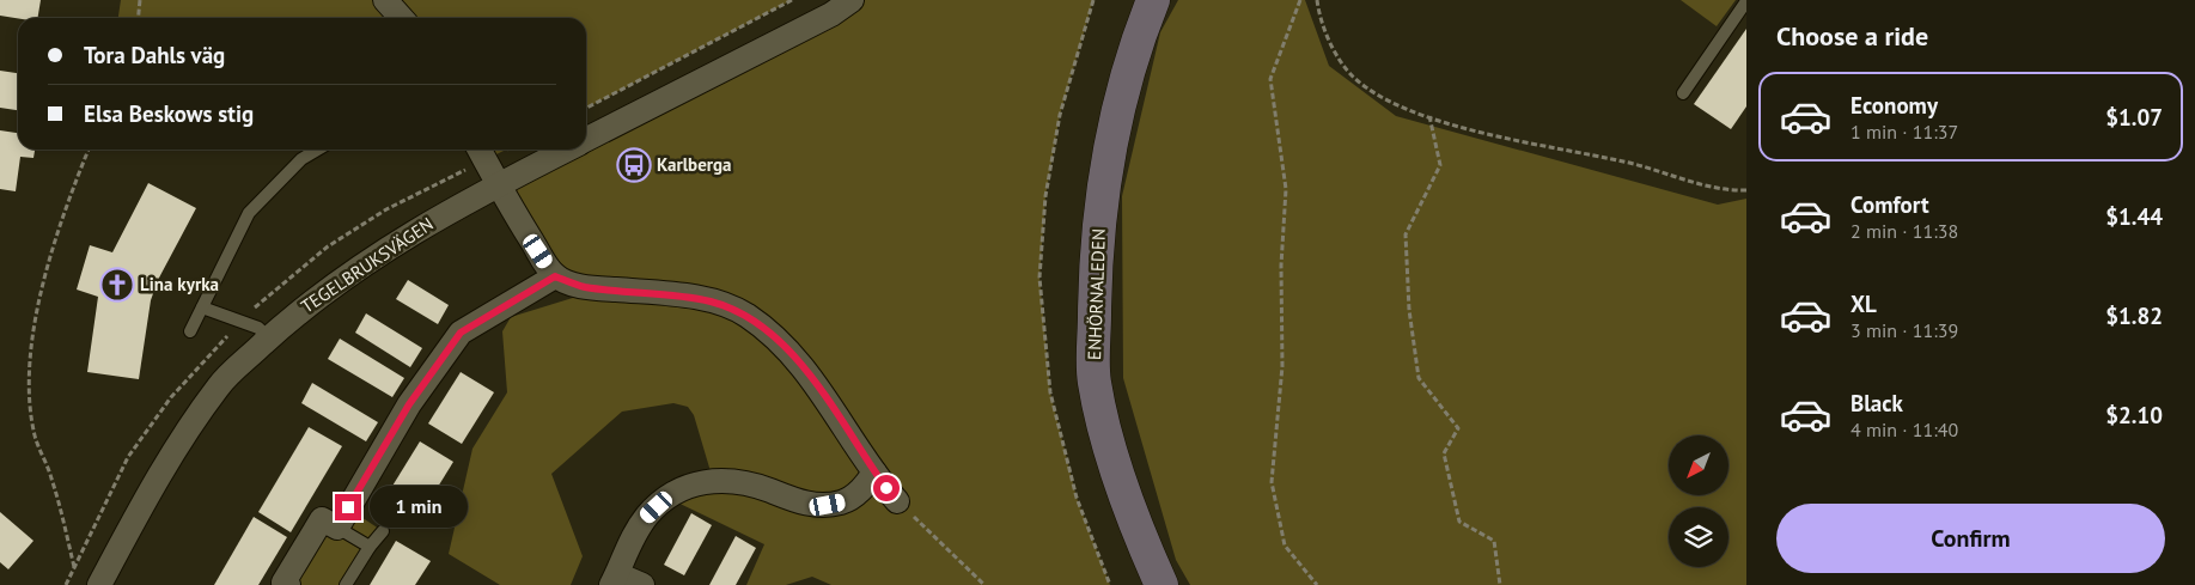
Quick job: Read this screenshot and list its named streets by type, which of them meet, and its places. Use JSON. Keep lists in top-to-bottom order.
{
  "streets": {
    "street": ["TEGELBRUKSVÄGEN", "ENHÖRNALEDEN"]
  },
  "places": {
    "bus stop": ["Karlberga"],
    "church": ["Lina kyrka"]
  },
  "north": "bottom left",
  "page": {
    "heading": "Choose a ride",
    "banner": ["Tora Dahls väg", "Elsa Beskows stig"],
    "list": [
      {
        "name": "Economy",
        "note": "1 min · 11:37",
        "value": "$1.07"
      },
      {
        "name": "Comfort",
        "note": "2 min · 11:38",
        "value": "$1.44"
      },
      {
        "name": "XL",
        "note": "3 min · 11:39",
        "value": "$1.82"
      },
      {
        "name": "Black",
        "note": "4 min · 11:40",
        "value": "$2.10"
      }
    ],
    "bubble": "1 min",
    "buttons": "Confirm"
  }
}
